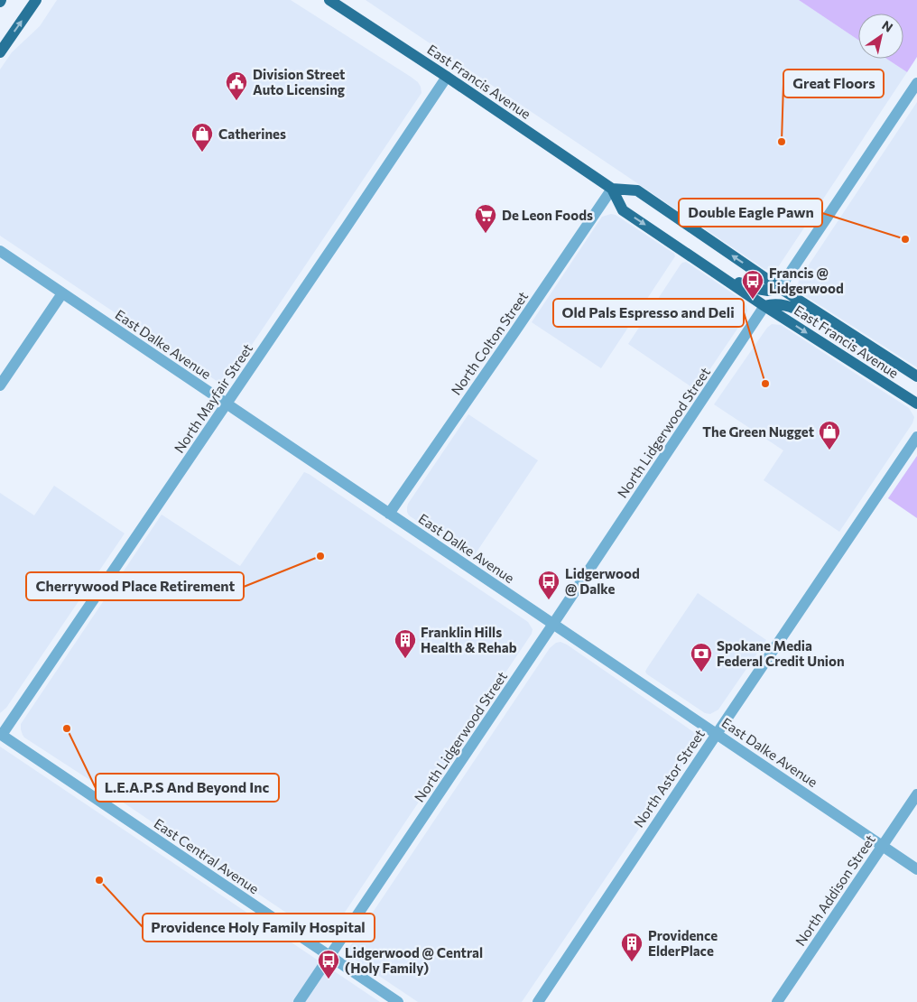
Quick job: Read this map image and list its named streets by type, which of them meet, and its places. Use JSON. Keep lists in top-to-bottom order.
{
  "streets": {
    "main road": ["East Francis Avenue"],
    "street": [
      "North Colton Street",
      "East Dalke Avenue",
      "North Mayfair Street",
      "North Lidgerwood Street",
      "North Astor Street",
      "East Central Avenue",
      "North Addison Street"
    ]
  },
  "crossings": [
    ["East Francis Avenue", "North Colton Street"],
    ["East Francis Avenue", "North Mayfair Street"],
    ["East Francis Avenue", "North Lidgerwood Street"],
    ["North Colton Street", "East Dalke Avenue"],
    ["East Dalke Avenue", "North Mayfair Street"],
    ["East Dalke Avenue", "North Lidgerwood Street"],
    ["East Dalke Avenue", "North Astor Street"],
    ["East Dalke Avenue", "North Addison Street"],
    ["North Mayfair Street", "East Central Avenue"],
    ["North Lidgerwood Street", "East Central Avenue"]
  ],
  "places": {
    "public building": ["Division Street Auto Licensing"],
    "other": [
      "Great Floors",
      "Double Eagle Pawn",
      "Old Pals Espresso and Deli",
      "Cherrywood Place Retirement",
      "L.E.A.P.S And Beyond Inc",
      "Providence Holy Family Hospital"
    ],
    "shop": ["Catherines", "The Green Nugget"],
    "supermarket": ["De Leon Foods"],
    "bus stop": ["Francis @ Lidgerwood", "Lidgerwood @ Dalke", "Lidgerwood @ Central (Holy Family)"],
    "building": ["Franklin Hills Health & Rehab", "Providence ElderPlace"],
    "bank": ["Spokane Media Federal Credit Union"]
  },
  "north": "top right"
}
